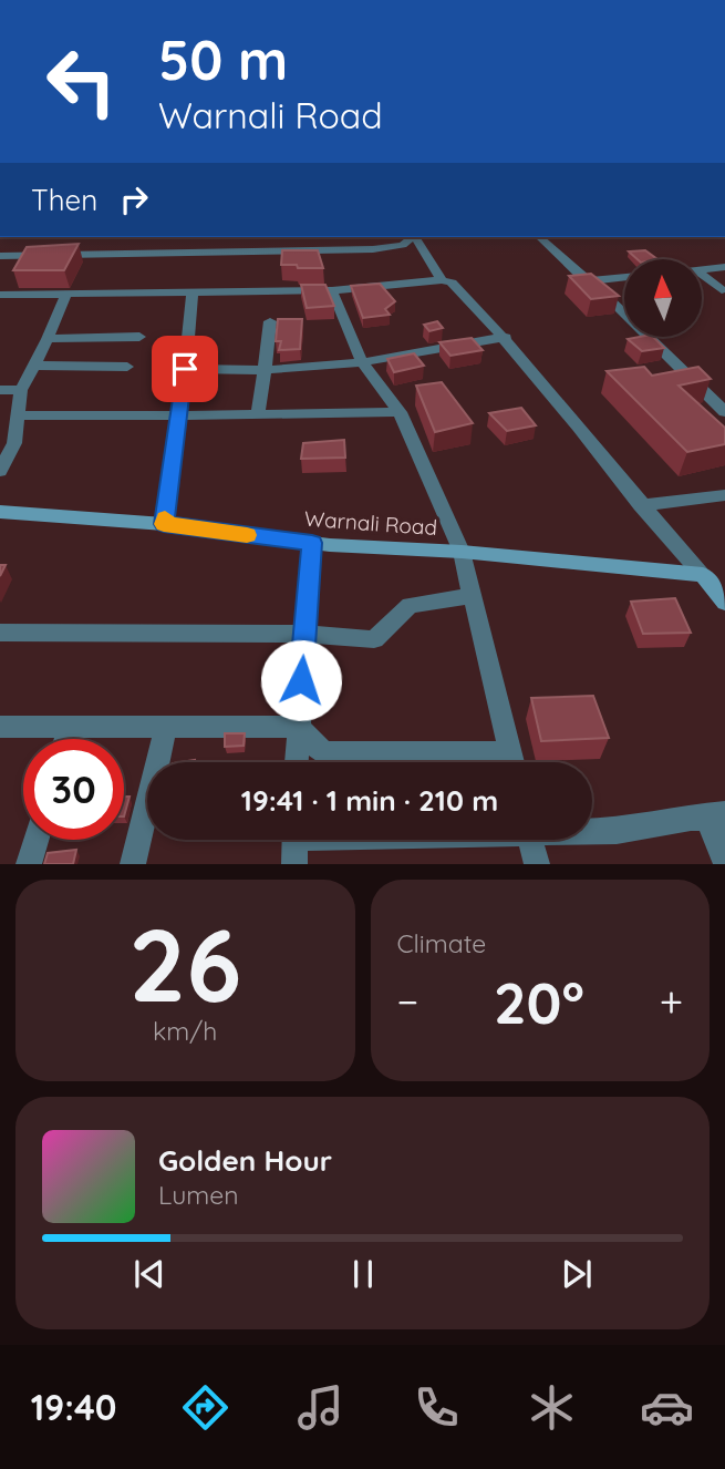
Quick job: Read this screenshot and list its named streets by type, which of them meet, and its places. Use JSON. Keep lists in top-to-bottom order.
{
  "streets": {
    "main road": ["Warnali Road"]
  },
  "north": "top",
  "page": {
    "turn": ["50 m", "Warnali Road"],
    "then": "Then",
    "limit": "30",
    "trip": "19:41 · 1 min · 210 m",
    "tile": [
      ["26", "km/h"],
      "Climate"
    ],
    "heat": ["−", "20°", "+"],
    "song": ["Golden Hour", "Lumen"],
    "tabs": "19:40"
  }
}
